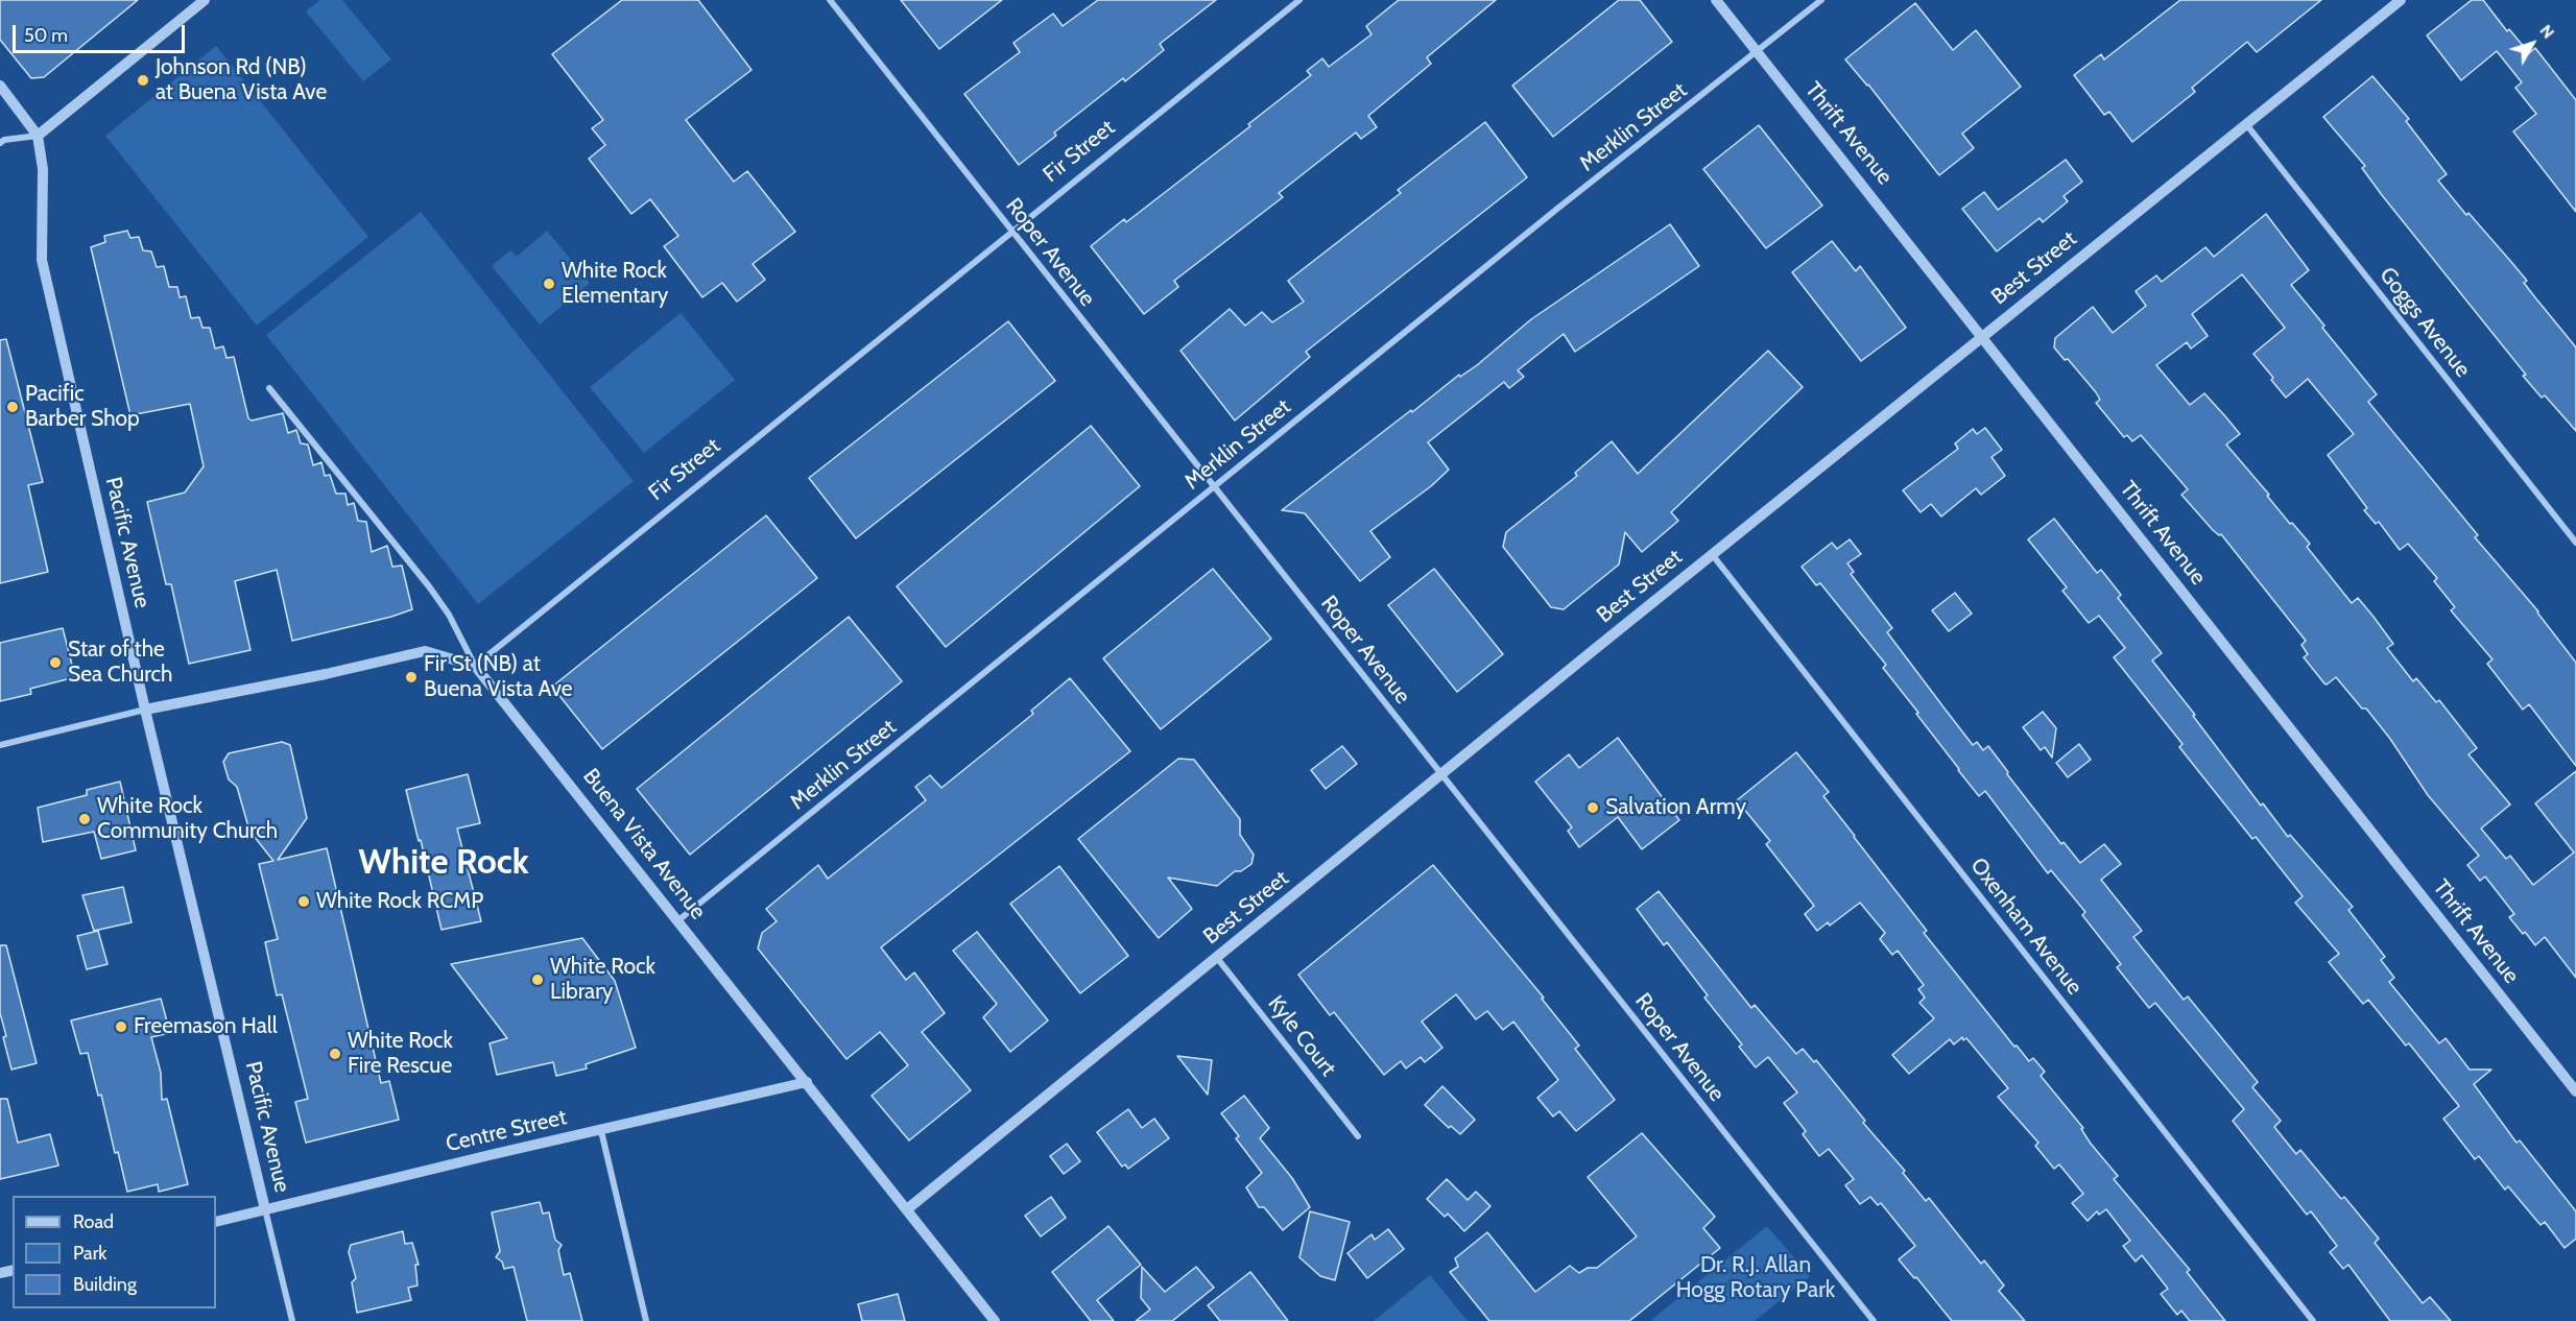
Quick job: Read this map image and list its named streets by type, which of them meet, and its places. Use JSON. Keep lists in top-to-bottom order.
{
  "streets": {
    "street": [
      "Merklin Street",
      "Thrift Avenue",
      "Fir Street",
      "Roper Avenue",
      "Best Street",
      "Goggs Avenue",
      "Pacific Avenue",
      "Buena Vista Avenue",
      "Oxenham Avenue",
      "Kyle Court",
      "Centre Street"
    ]
  },
  "crossings": [
    ["Merklin Street", "Thrift Avenue"],
    ["Merklin Street", "Roper Avenue"],
    ["Merklin Street", "Buena Vista Avenue"],
    ["Thrift Avenue", "Best Street"],
    ["Fir Street", "Roper Avenue"],
    ["Fir Street", "Buena Vista Avenue"],
    ["Roper Avenue", "Best Street"],
    ["Best Street", "Goggs Avenue"],
    ["Best Street", "Buena Vista Avenue"],
    ["Best Street", "Oxenham Avenue"],
    ["Best Street", "Kyle Court"],
    ["Pacific Avenue", "Centre Street"],
    ["Buena Vista Avenue", "Centre Street"]
  ],
  "districts": ["White Rock"],
  "parks": ["Dr. R.J. Allan Hogg Rotary Park"],
  "places": [
    "Johnson Rd (NB) at Buena Vista Ave",
    "White Rock Elementary",
    "Pacific Barber Shop",
    "Star of the Sea Church",
    "Fir St (NB) at Buena Vista Ave",
    "Salvation Army",
    "White Rock Community Church",
    "White Rock RCMP",
    "White Rock Library",
    "Freemason Hall",
    "White Rock Fire Rescue"
  ],
  "legend": ["Road", "Park", "Building"],
  "scale_bar": "50 m",
  "north": "top right"
}
